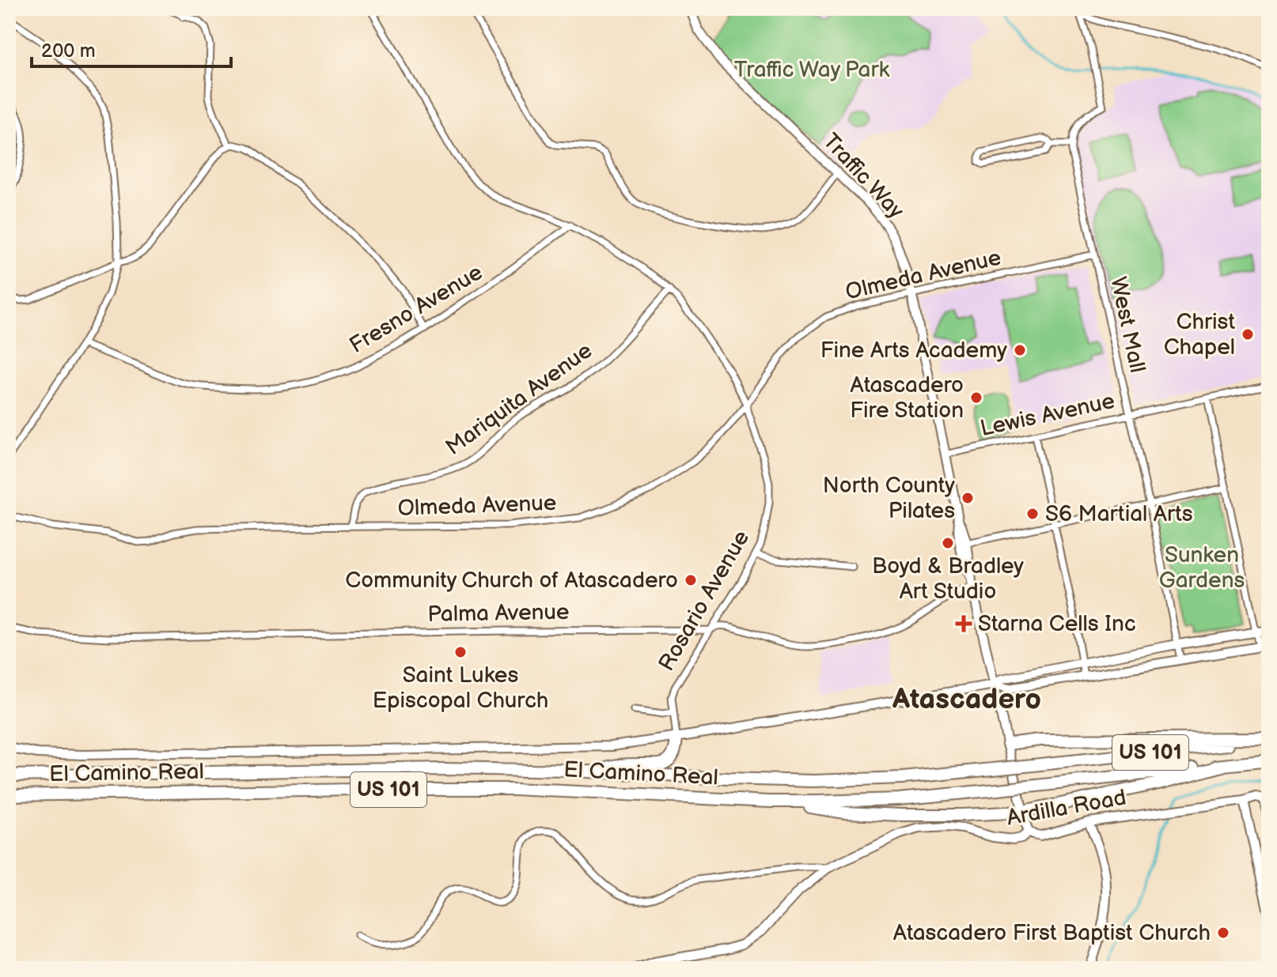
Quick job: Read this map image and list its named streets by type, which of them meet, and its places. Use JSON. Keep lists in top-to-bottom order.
{
  "streets": {
    "highway": ["US 101", "El Camino Real"],
    "street": [
      "Traffic Way",
      "Olmeda Avenue",
      "Fresno Avenue",
      "West Mall",
      "Mariquita Avenue",
      "Lewis Avenue",
      "Rosario Avenue",
      "Palma Avenue",
      "Ardilla Road"
    ]
  },
  "crossings": [
    ["Traffic Way", "Olmeda Avenue"],
    ["Traffic Way", "Lewis Avenue"],
    ["Traffic Way", "Palma Avenue"],
    ["Traffic Way", "El Camino Real"],
    ["Traffic Way", "Ardilla Road"],
    ["Olmeda Avenue", "West Mall"],
    ["Olmeda Avenue", "Mariquita Avenue"],
    ["Olmeda Avenue", "Rosario Avenue"],
    ["Fresno Avenue", "Rosario Avenue"],
    ["West Mall", "Lewis Avenue"],
    ["West Mall", "El Camino Real"],
    ["Mariquita Avenue", "Rosario Avenue"],
    ["Rosario Avenue", "Palma Avenue"],
    ["Rosario Avenue", "El Camino Real"]
  ],
  "districts": ["Atascadero"],
  "parks": ["Traffic Way Park", "Sunken Gardens"],
  "places": {
    "other": [
      "Christ Chapel",
      "Fine Arts Academy",
      "Atascadero Fire Station",
      "North County Pilates",
      "S6 Martial Arts",
      "Boyd & Bradley Art Studio",
      "Community Church of Atascadero",
      "Saint Lukes Episcopal Church",
      "Atascadero First Baptist Church"
    ],
    "health": ["Starna Cells Inc"]
  },
  "scale_bar": "200 m"
}
